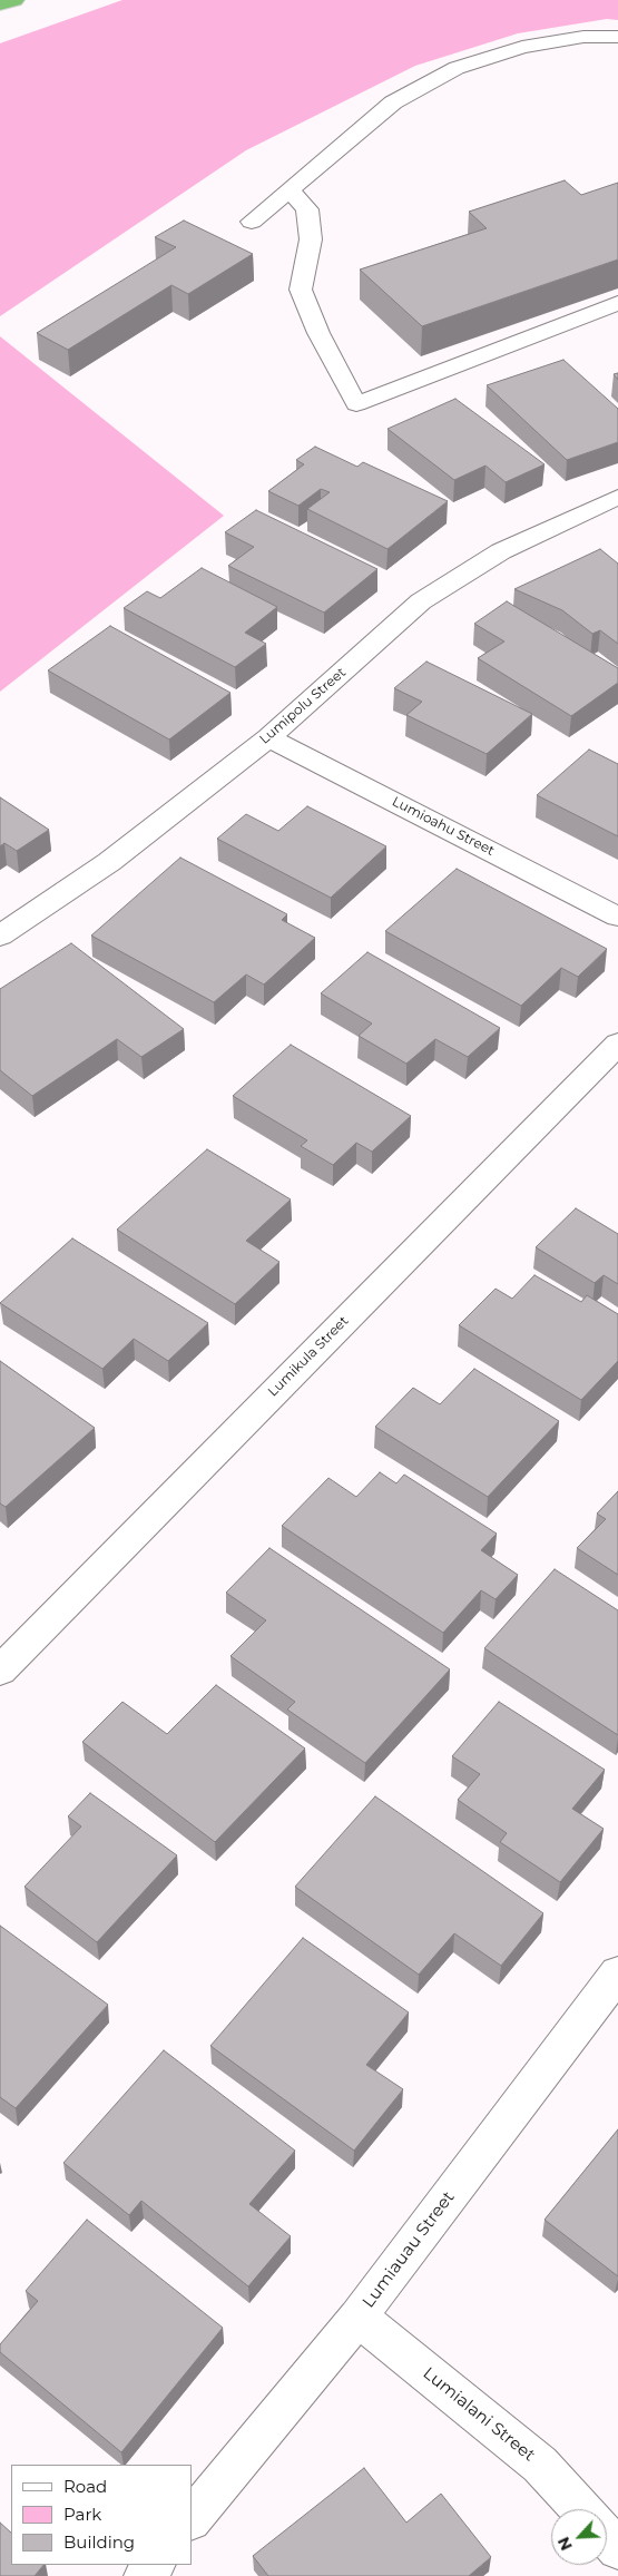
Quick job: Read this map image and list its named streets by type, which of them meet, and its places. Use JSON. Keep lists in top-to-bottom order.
{
  "streets": {
    "street": [
      "Lumipolu Street",
      "Lumioahu Street",
      "Lumikula Street",
      "Lumiauau Street",
      "Lumialani Street"
    ]
  },
  "crossings": [
    ["Lumipolu Street", "Lumioahu Street"],
    ["Lumiauau Street", "Lumialani Street"]
  ],
  "legend": ["Road", "Park", "Building"],
  "north": "bottom left"
}
